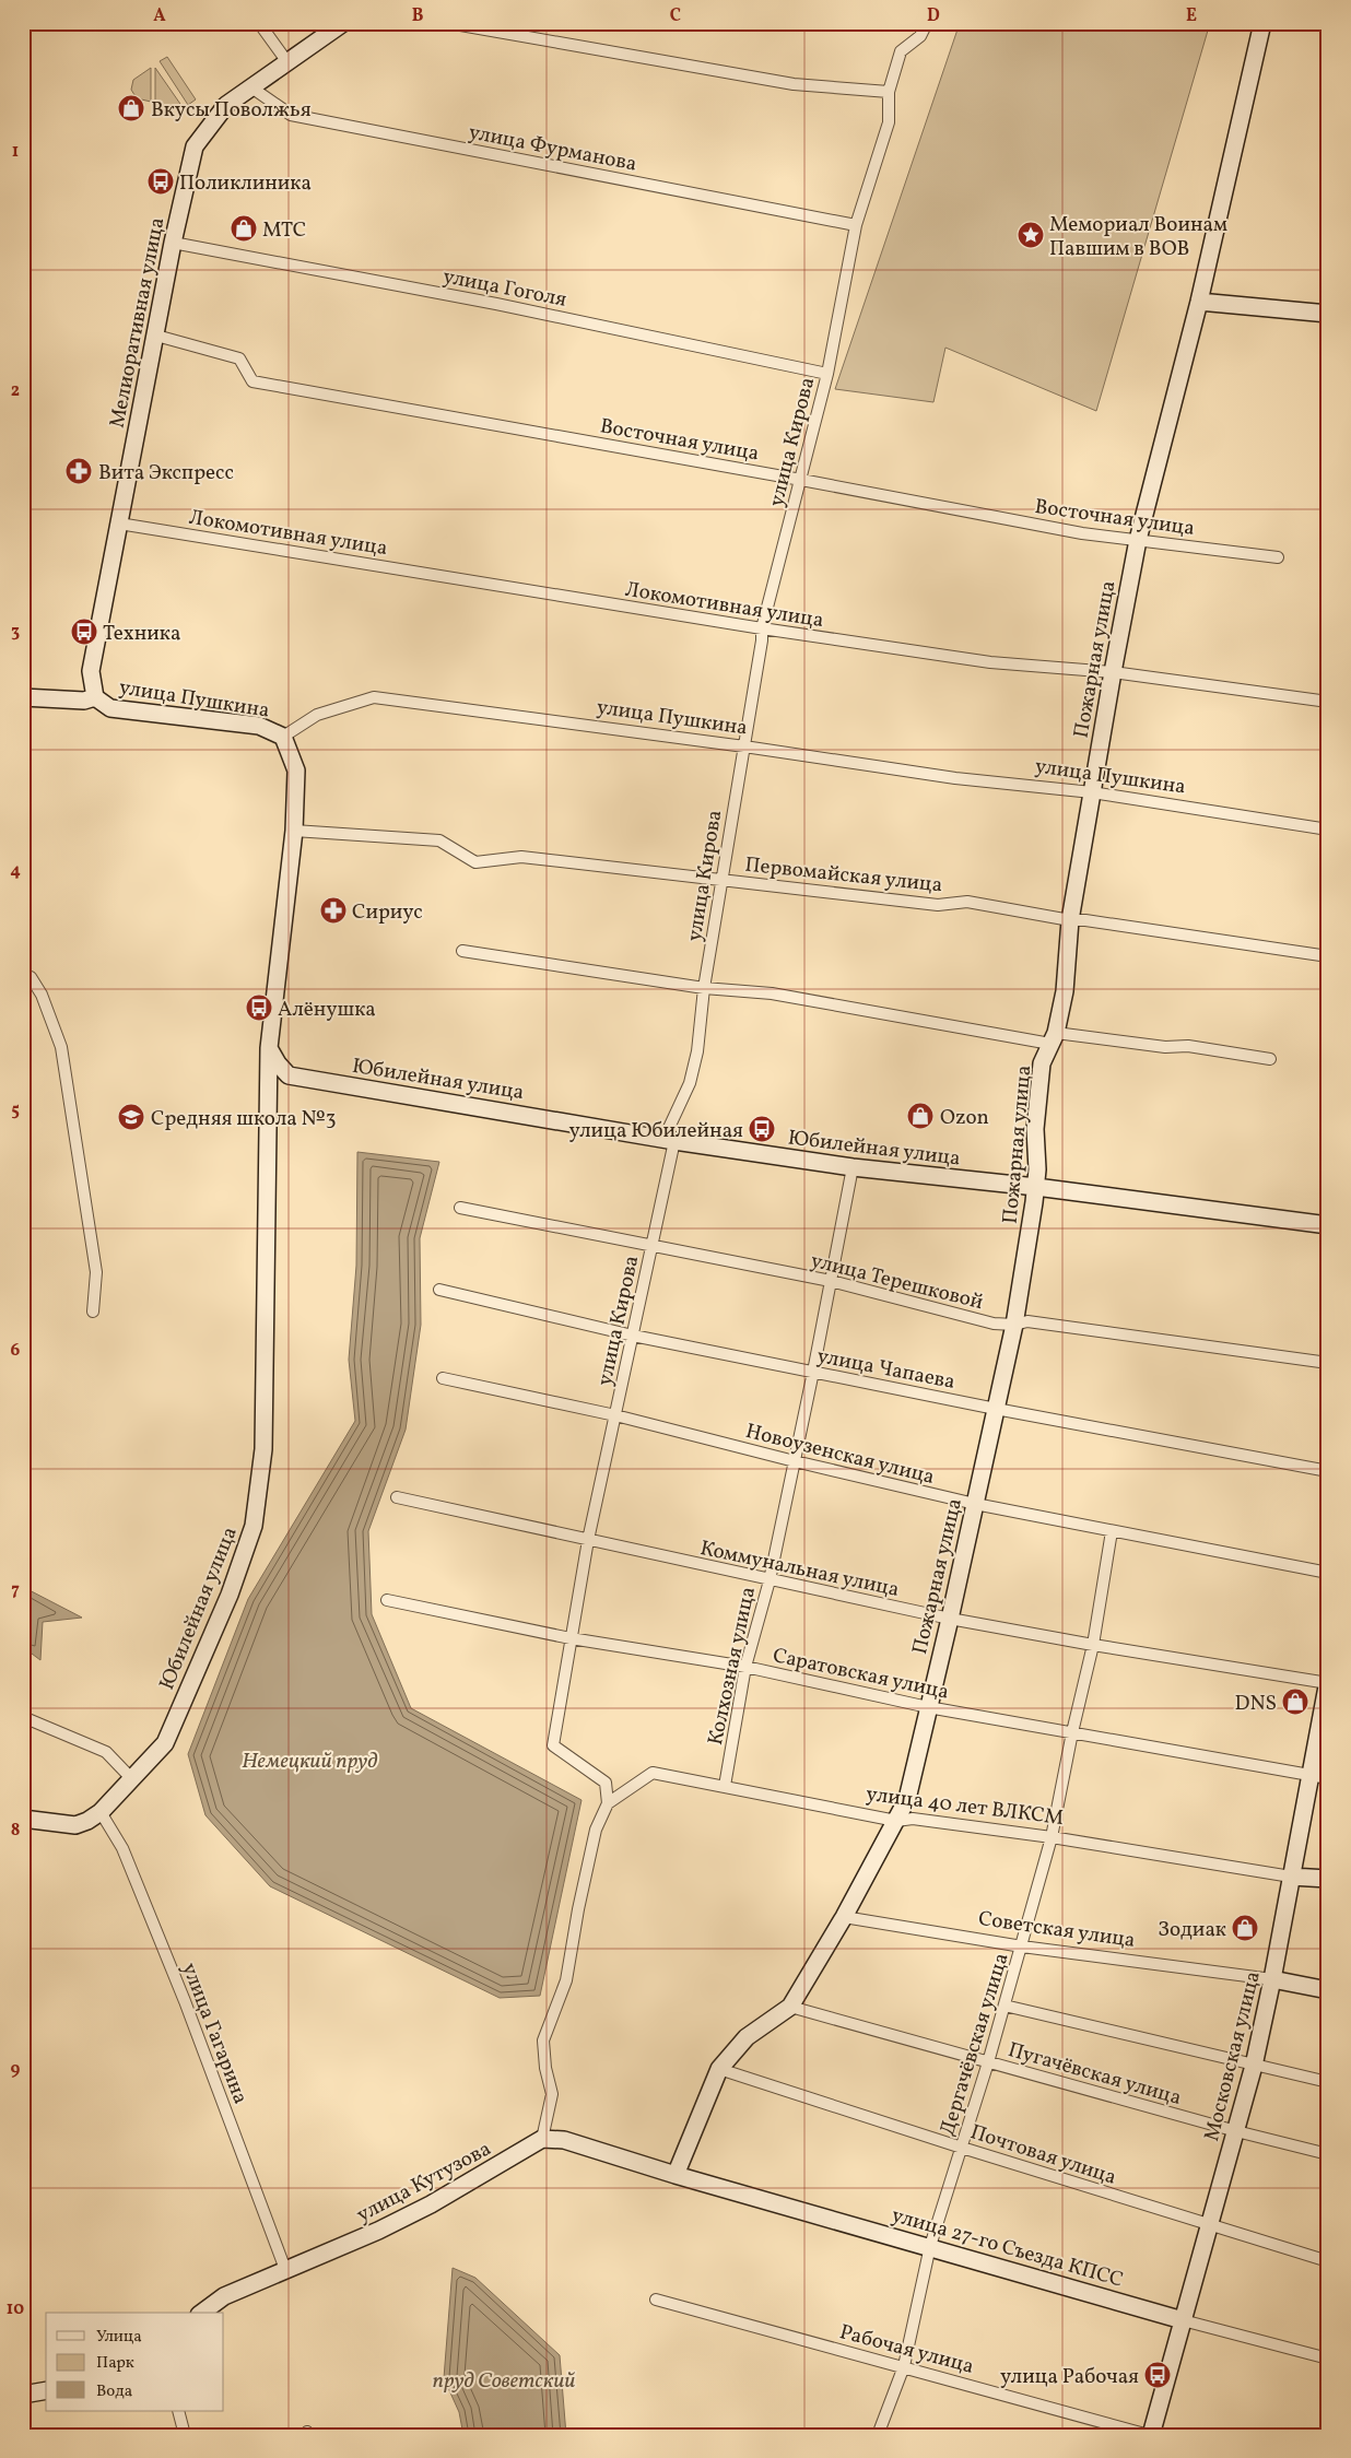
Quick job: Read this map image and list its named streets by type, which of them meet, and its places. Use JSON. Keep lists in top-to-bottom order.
{
  "streets": {
    "street": [
      "улица Фурманова",
      "улица Гоголя",
      "Мелиоративная улица",
      "Восточная улица",
      "улица Кирова",
      "Локомотивная улица",
      "Пожарная улица",
      "улица Пушкина",
      "Первомайская улица",
      "Юбилейная улица",
      "улица Терешковой",
      "улица Чапаева",
      "Новоузенская улица",
      "Коммунальная улица",
      "Колхозная улица",
      "Саратовская улица",
      "улица 40 лет ВЛКСМ",
      "Советская улица",
      "улица Гагарина",
      "Дергачёвская улица",
      "Московская улица",
      "Пугачёвская улица",
      "Почтовая улица",
      "улица Кутузова",
      "улица 27-го Съезда КПСС",
      "Рабочая улица"
    ]
  },
  "crossings": [
    ["улица Фурманова", "Мелиоративная улица"],
    ["улица Фурманова", "улица Кирова"],
    ["улица Гоголя", "Мелиоративная улица"],
    ["улица Гоголя", "улица Кирова"],
    ["Мелиоративная улица", "Восточная улица"],
    ["Мелиоративная улица", "Локомотивная улица"],
    ["Мелиоративная улица", "улица Пушкина"],
    ["Восточная улица", "улица Кирова"],
    ["Восточная улица", "Пожарная улица"],
    ["улица Кирова", "Локомотивная улица"],
    ["улица Кирова", "улица Пушкина"],
    ["улица Кирова", "Первомайская улица"],
    ["улица Кирова", "Юбилейная улица"],
    ["улица Кирова", "улица Терешковой"],
    ["улица Кирова", "улица Чапаева"],
    ["улица Кирова", "Новоузенская улица"],
    ["улица Кирова", "Коммунальная улица"],
    ["улица Кирова", "Саратовская улица"],
    ["улица Кирова", "улица 40 лет ВЛКСМ"],
    ["Локомотивная улица", "Пожарная улица"],
    ["Пожарная улица", "улица Пушкина"],
    ["Пожарная улица", "Первомайская улица"],
    ["Пожарная улица", "Юбилейная улица"],
    ["Пожарная улица", "улица Терешковой"],
    ["Пожарная улица", "улица Чапаева"],
    ["Пожарная улица", "Новоузенская улица"],
    ["Пожарная улица", "Коммунальная улица"],
    ["Пожарная улица", "Саратовская улица"],
    ["Пожарная улица", "улица 40 лет ВЛКСМ"],
    ["Пожарная улица", "Советская улица"],
    ["Пожарная улица", "Пугачёвская улица"],
    ["Пожарная улица", "Почтовая улица"],
    ["Пожарная улица", "улица 27-го Съезда КПСС"],
    ["улица Пушкина", "Юбилейная улица"],
    ["Первомайская улица", "Юбилейная улица"],
    ["Юбилейная улица", "Колхозная улица"],
    ["Юбилейная улица", "улица Гагарина"],
    ["улица Терешковой", "Колхозная улица"],
    ["улица Чапаева", "Колхозная улица"],
    ["Новоузенская улица", "Колхозная улица"],
    ["Новоузенская улица", "Дергачёвская улица"],
    ["Коммунальная улица", "Колхозная улица"],
    ["Коммунальная улица", "Дергачёвская улица"],
    ["Коммунальная улица", "Московская улица"],
    ["Колхозная улица", "Саратовская улица"],
    ["Колхозная улица", "улица 40 лет ВЛКСМ"],
    ["Саратовская улица", "Дергачёвская улица"],
    ["Саратовская улица", "Московская улица"],
    ["улица 40 лет ВЛКСМ", "Дергачёвская улица"],
    ["улица 40 лет ВЛКСМ", "Московская улица"],
    ["Советская улица", "Дергачёвская улица"],
    ["Советская улица", "Московская улица"],
    ["улица Гагарина", "улица Кутузова"],
    ["Дергачёвская улица", "Пугачёвская улица"],
    ["Дергачёвская улица", "Почтовая улица"],
    ["Дергачёвская улица", "улица 27-го Съезда КПСС"],
    ["Дергачёвская улица", "Рабочая улица"],
    ["Московская улица", "Пугачёвская улица"],
    ["Московская улица", "Почтовая улица"],
    ["Московская улица", "улица 27-го Съезда КПСС"],
    ["Московская улица", "Рабочая улица"]
  ],
  "water": ["Немецкий пруд", "пруд Советский"],
  "places": {
    "shop": [
      "Вкусы Поволжья",
      "МТС",
      "Ozon",
      "DNS",
      "Зодиак"
    ],
    "bus stop": [
      "Поликлиника",
      "Техника",
      "Алёнушка",
      "улица Юбилейная",
      "улица Рабочая"
    ],
    "place": ["Мемориал Воинам Павшим в ВОВ"],
    "pharmacy": ["Вита Экспресс", "Сириус"],
    "school or university": ["Средняя школа №3"]
  },
  "legend": ["Улица", "Парк", "Вода"],
  "grid": {
    "columns": [
      "A",
      "B",
      "C",
      "D",
      "E"
    ],
    "rows": [
      "1",
      "2",
      "3",
      "4",
      "5",
      "6",
      "7",
      "8",
      "9",
      "10"
    ]
  }
}
